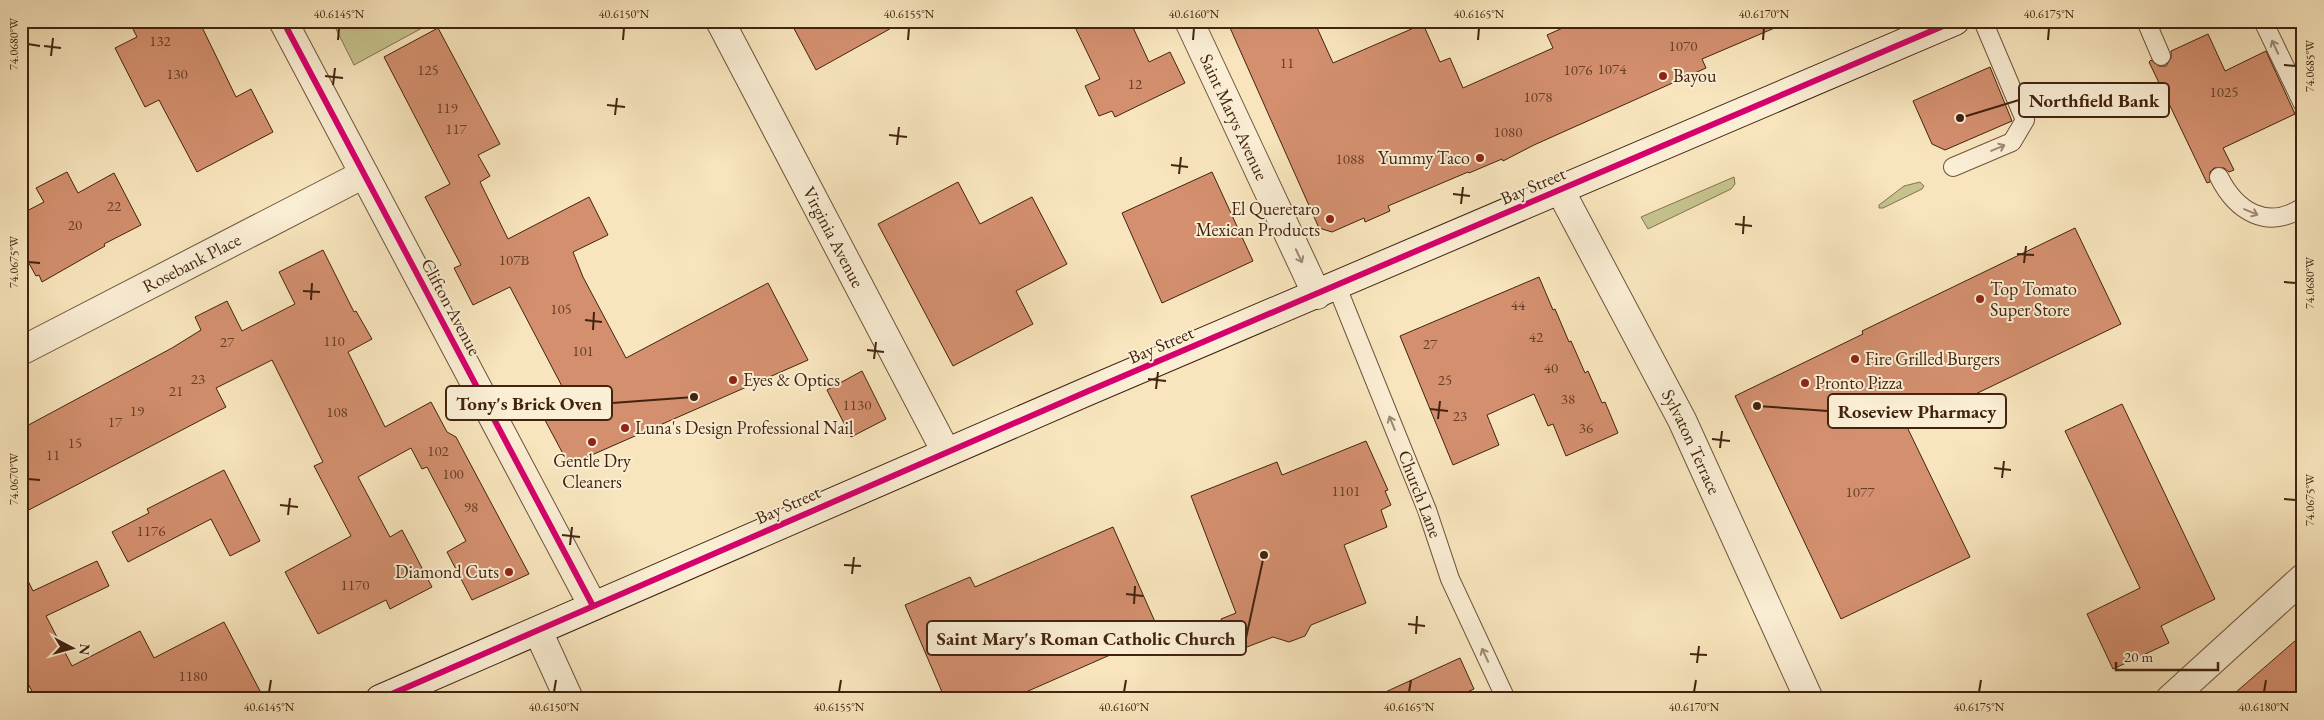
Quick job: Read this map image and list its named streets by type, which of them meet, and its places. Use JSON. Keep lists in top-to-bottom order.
{
  "streets": {
    "street": [
      "Saint Marys Avenue",
      "Bay Street",
      "Virginia Avenue",
      "Rosebank Place",
      "Clifton Avenue",
      "Sylvaton Terrace"
    ],
    "lane": ["Church Lane"]
  },
  "crossings": [
    ["Saint Marys Avenue", "Bay Street"],
    ["Saint Marys Avenue", "Church Lane"],
    ["Bay Street", "Virginia Avenue"],
    ["Bay Street", "Clifton Avenue"],
    ["Bay Street", "Sylvaton Terrace"],
    ["Bay Street", "Church Lane"],
    ["Rosebank Place", "Clifton Avenue"]
  ],
  "one_way": ["Saint Marys Avenue", "Church Lane"],
  "places": [
    "Bayou",
    "Northfield Bank",
    "Yummy Taco",
    "El Queretaro Mexican Products",
    "Top Tomato Super Store",
    "Fire Grilled Burgers",
    "Eyes & Optics",
    "Pronto Pizza",
    "Tony's Brick Oven",
    "Roseview Pharmacy",
    "Luna's Design Professional Nail",
    "Gentle Dry Cleaners",
    "Saint Mary's Roman Catholic Church",
    "Diamond Cuts"
  ],
  "house_numbers": [
    "132",
    "1070",
    "11",
    "1074",
    "125",
    "1076",
    "130",
    "12",
    "1025",
    "1078",
    "119",
    "117",
    "1080",
    "1088",
    "22",
    "20",
    "107B",
    "44",
    "105",
    "42",
    "110",
    "27",
    "27",
    "101",
    "40",
    "23",
    "25",
    "21",
    "38",
    "1130",
    "19",
    "108",
    "23",
    "17",
    "36",
    "15",
    "102",
    "11",
    "100",
    "1101",
    "1077",
    "98",
    "1176",
    "1170",
    "1180"
  ],
  "scale_bar": "20 m",
  "north": "right",
  "coordinates": [
    "40.6145°N",
    "40.6150°N",
    "40.6155°N",
    "40.6160°N",
    "40.6165°N",
    "40.6170°N",
    "40.6175°N",
    "74.0680°W",
    "74.0685°W",
    "74.0675°W",
    "74.0670°W",
    "40.6180°N"
  ]
}
